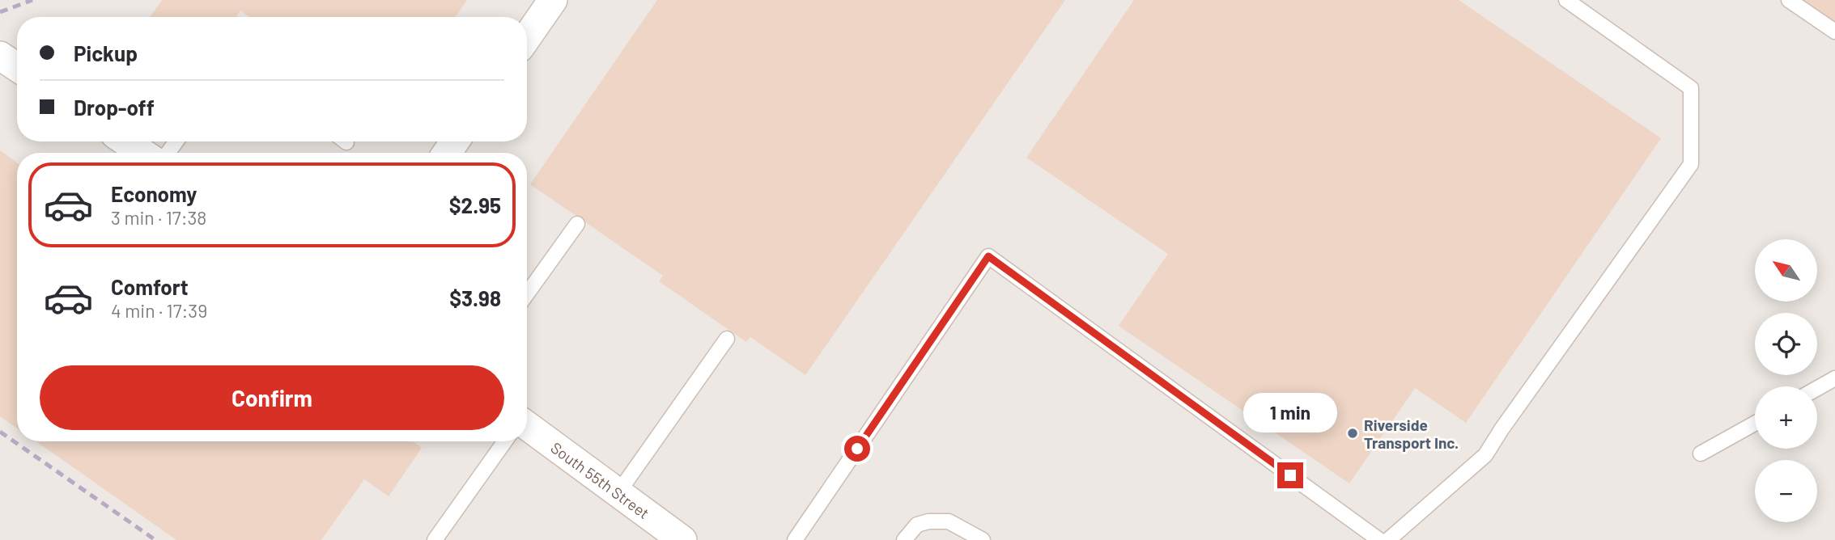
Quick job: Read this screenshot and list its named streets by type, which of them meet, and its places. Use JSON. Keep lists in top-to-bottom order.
{
  "streets": {
    "street": ["South 55th Street"]
  },
  "places": ["Riverside Transport Inc."],
  "north": "top left",
  "page": {
    "banner": ["Pickup", "Drop-off"],
    "list": [
      {
        "name": "Economy",
        "note": "3 min · 17:38",
        "value": "$2.95"
      },
      {
        "name": "Comfort",
        "note": "4 min · 17:39",
        "value": "$3.98"
      }
    ],
    "map_buttons": ["+", "−"],
    "buttons": "Confirm",
    "bubble": "1 min"
  }
}
